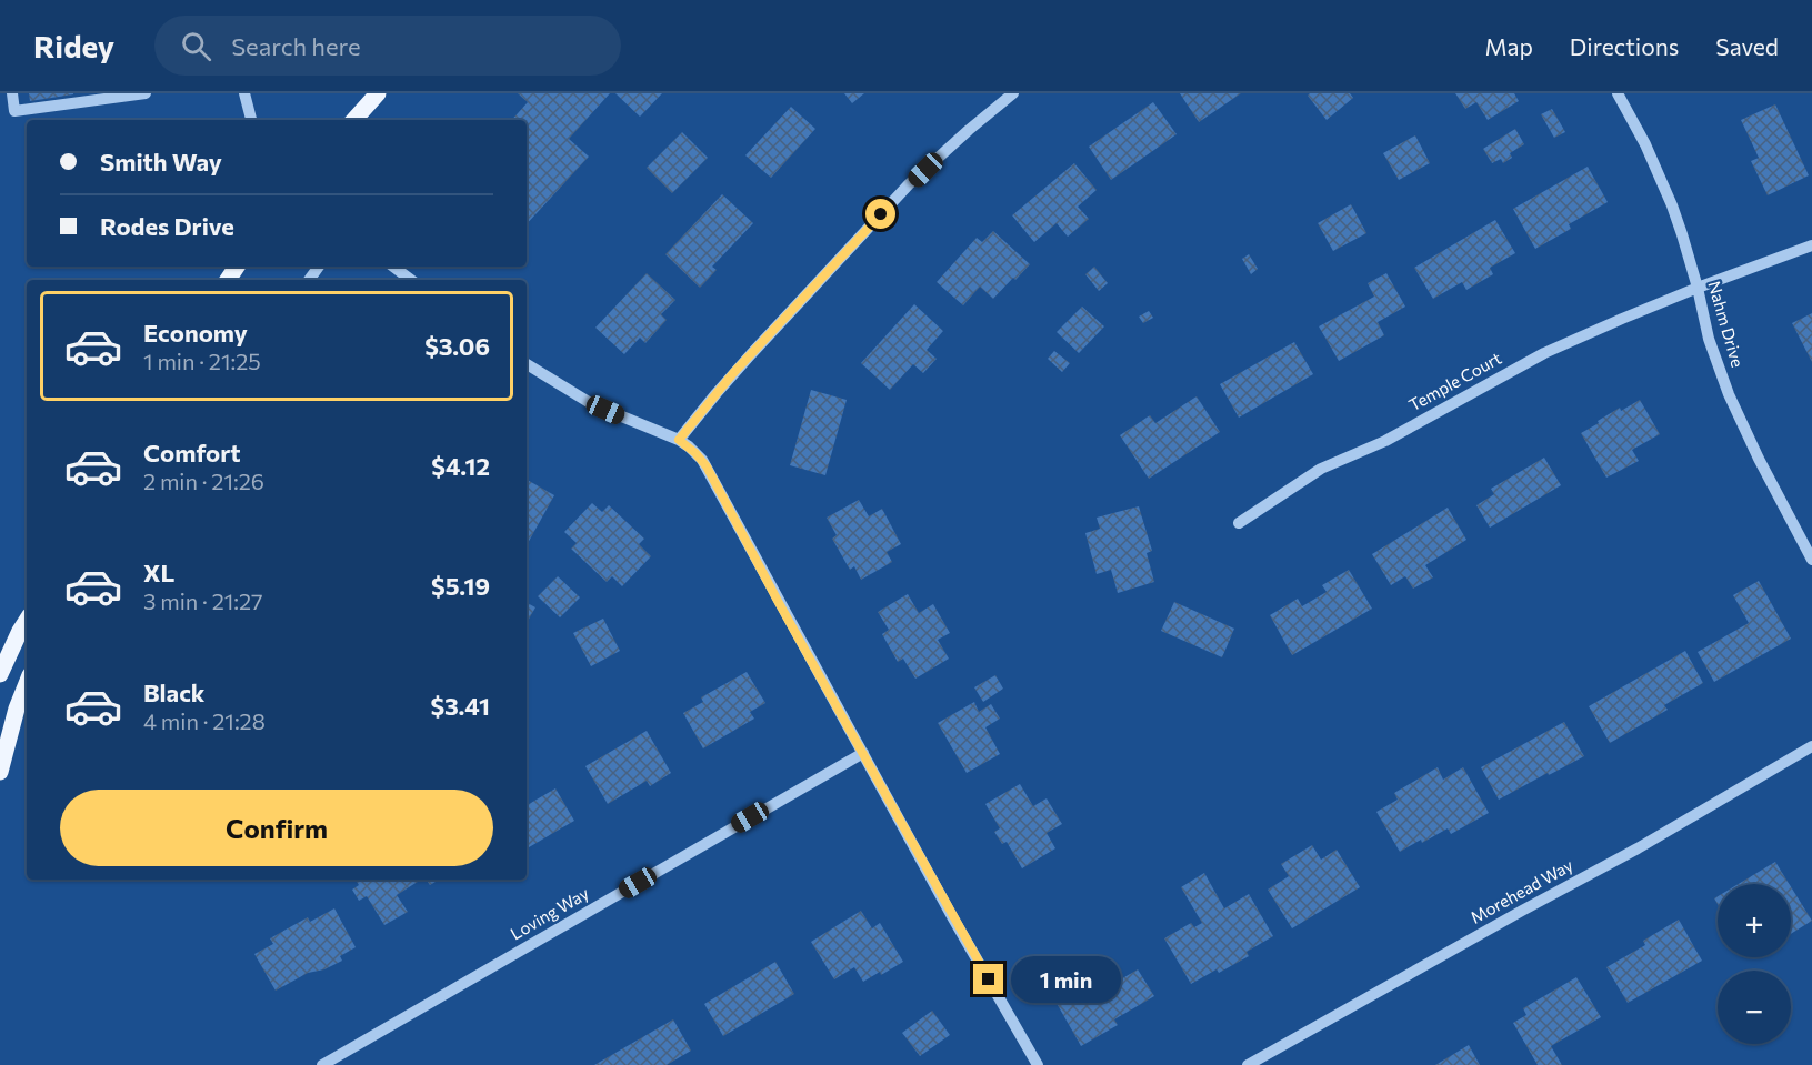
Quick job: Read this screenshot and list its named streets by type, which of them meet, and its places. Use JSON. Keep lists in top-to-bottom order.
{
  "streets": {
    "street": [
      "Nahm Drive",
      "Temple Court",
      "Morehead Way",
      "Loving Way"
    ]
  },
  "crossings": [
    ["Nahm Drive", "Temple Court"]
  ],
  "page": {
    "header": "Ridey",
    "search": "Search here",
    "nav": ["Map", "Directions", "Saved"],
    "banner": ["Smith Way", "Rodes Drive"],
    "list": [
      {
        "name": "Economy",
        "note": "1 min · 21:25",
        "value": "$3.06"
      },
      {
        "name": "Comfort",
        "note": "2 min · 21:26",
        "value": "$4.12"
      },
      {
        "name": "XL",
        "note": "3 min · 21:27",
        "value": "$5.19"
      },
      {
        "name": "Black",
        "note": "4 min · 21:28",
        "value": "$3.41"
      }
    ],
    "buttons": "Confirm",
    "map_buttons": ["+", "−"],
    "bubble": "1 min"
  }
}
